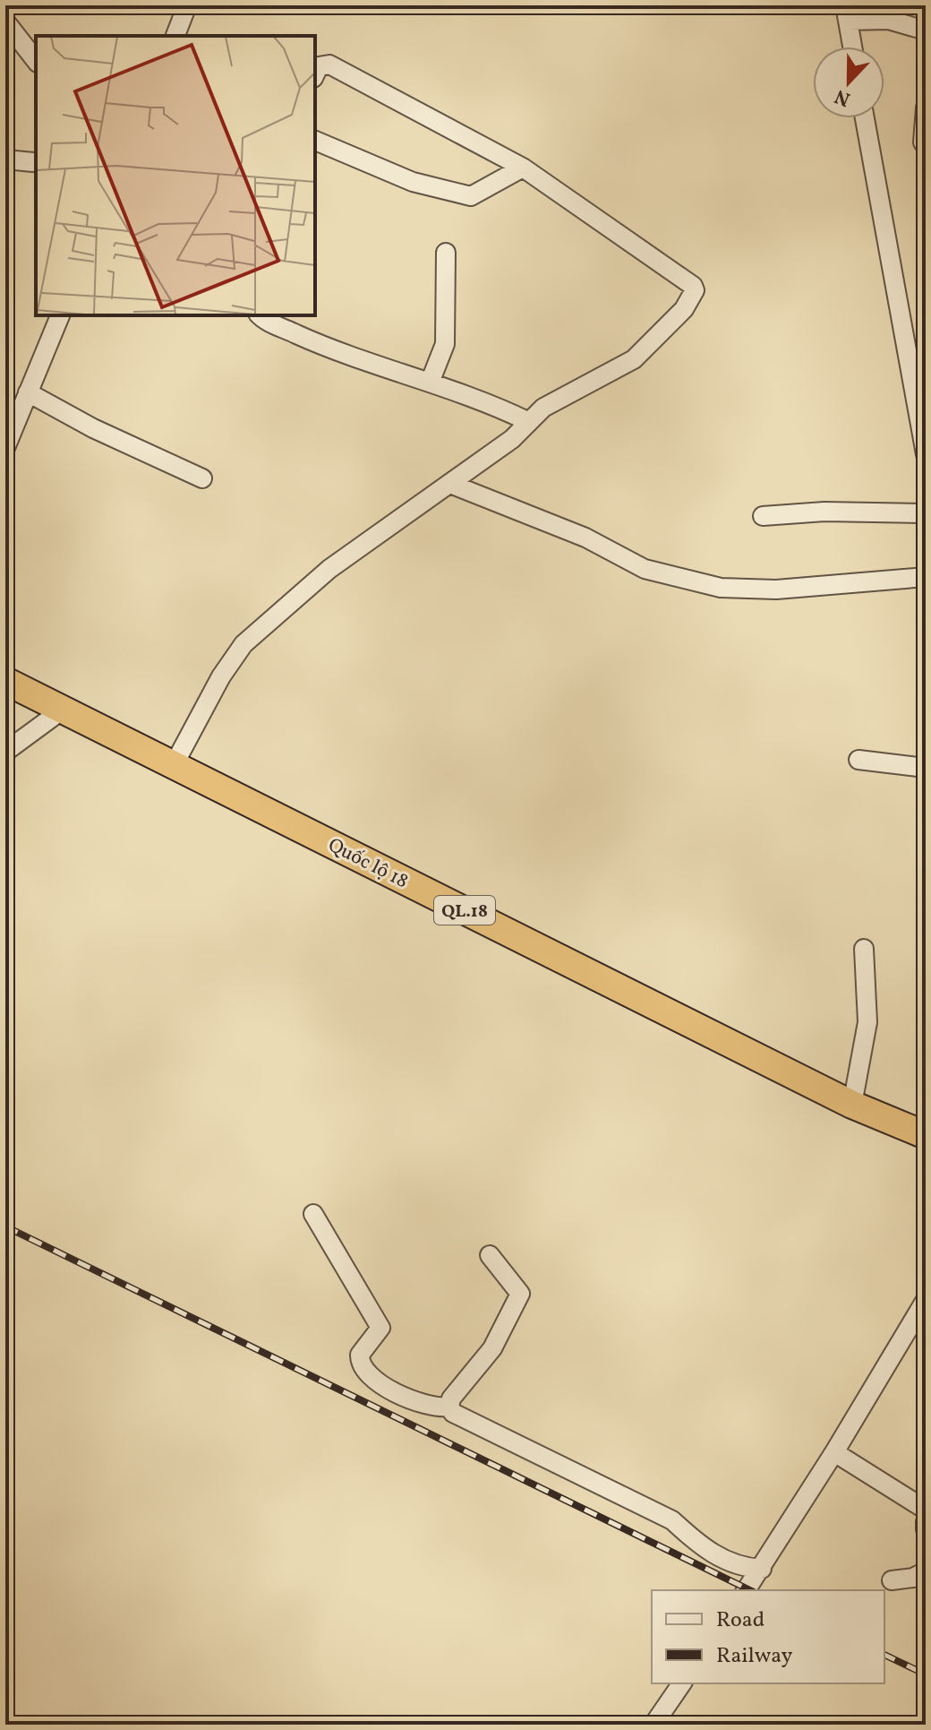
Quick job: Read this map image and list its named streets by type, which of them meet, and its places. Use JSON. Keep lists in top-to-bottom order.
{
  "streets": {
    "highway": ["Quốc lộ 18", "QL.18"]
  },
  "legend": ["Road", "Railway"],
  "north": "bottom"
}
